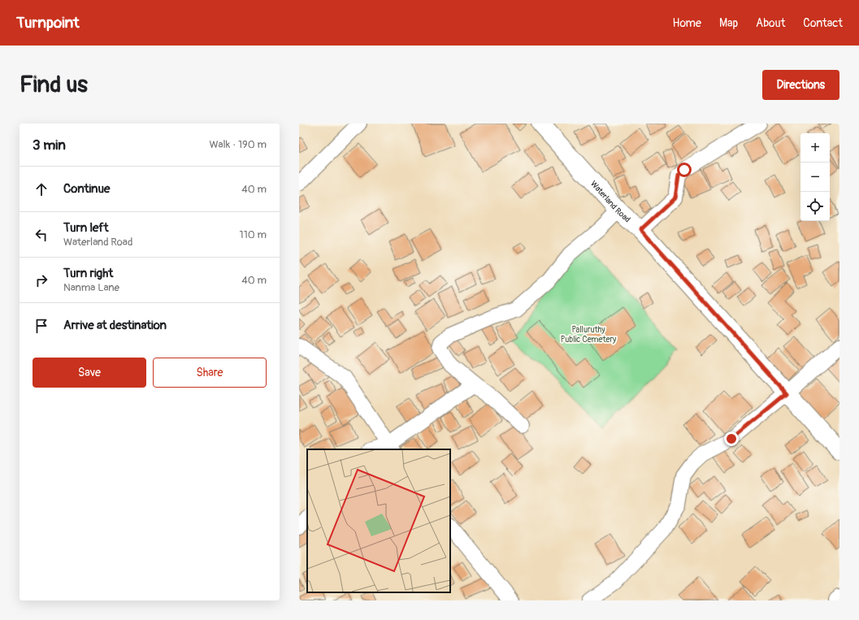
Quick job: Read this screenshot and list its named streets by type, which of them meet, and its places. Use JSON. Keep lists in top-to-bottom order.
{
  "streets": {
    "main road": ["Waterland Road"]
  },
  "parks": ["Palluruthy Public Cemetery"],
  "page": {
    "header": "Turnpoint",
    "nav": [
      "Home",
      "Map",
      "About",
      "Contact"
    ],
    "buttons": [
      "Directions",
      ["Save", "Share"]
    ],
    "title": "Find us",
    "heading": ["3 min", "Walk · 190 m"],
    "map_buttons": ["+", "−"],
    "list": [
      ["Continue", "40 m"],
      ["Turn left", "Waterland Road", "110 m"],
      ["Turn right", "Nanma Lane", "40 m"],
      "Arrive at destination"
    ]
  }
}
